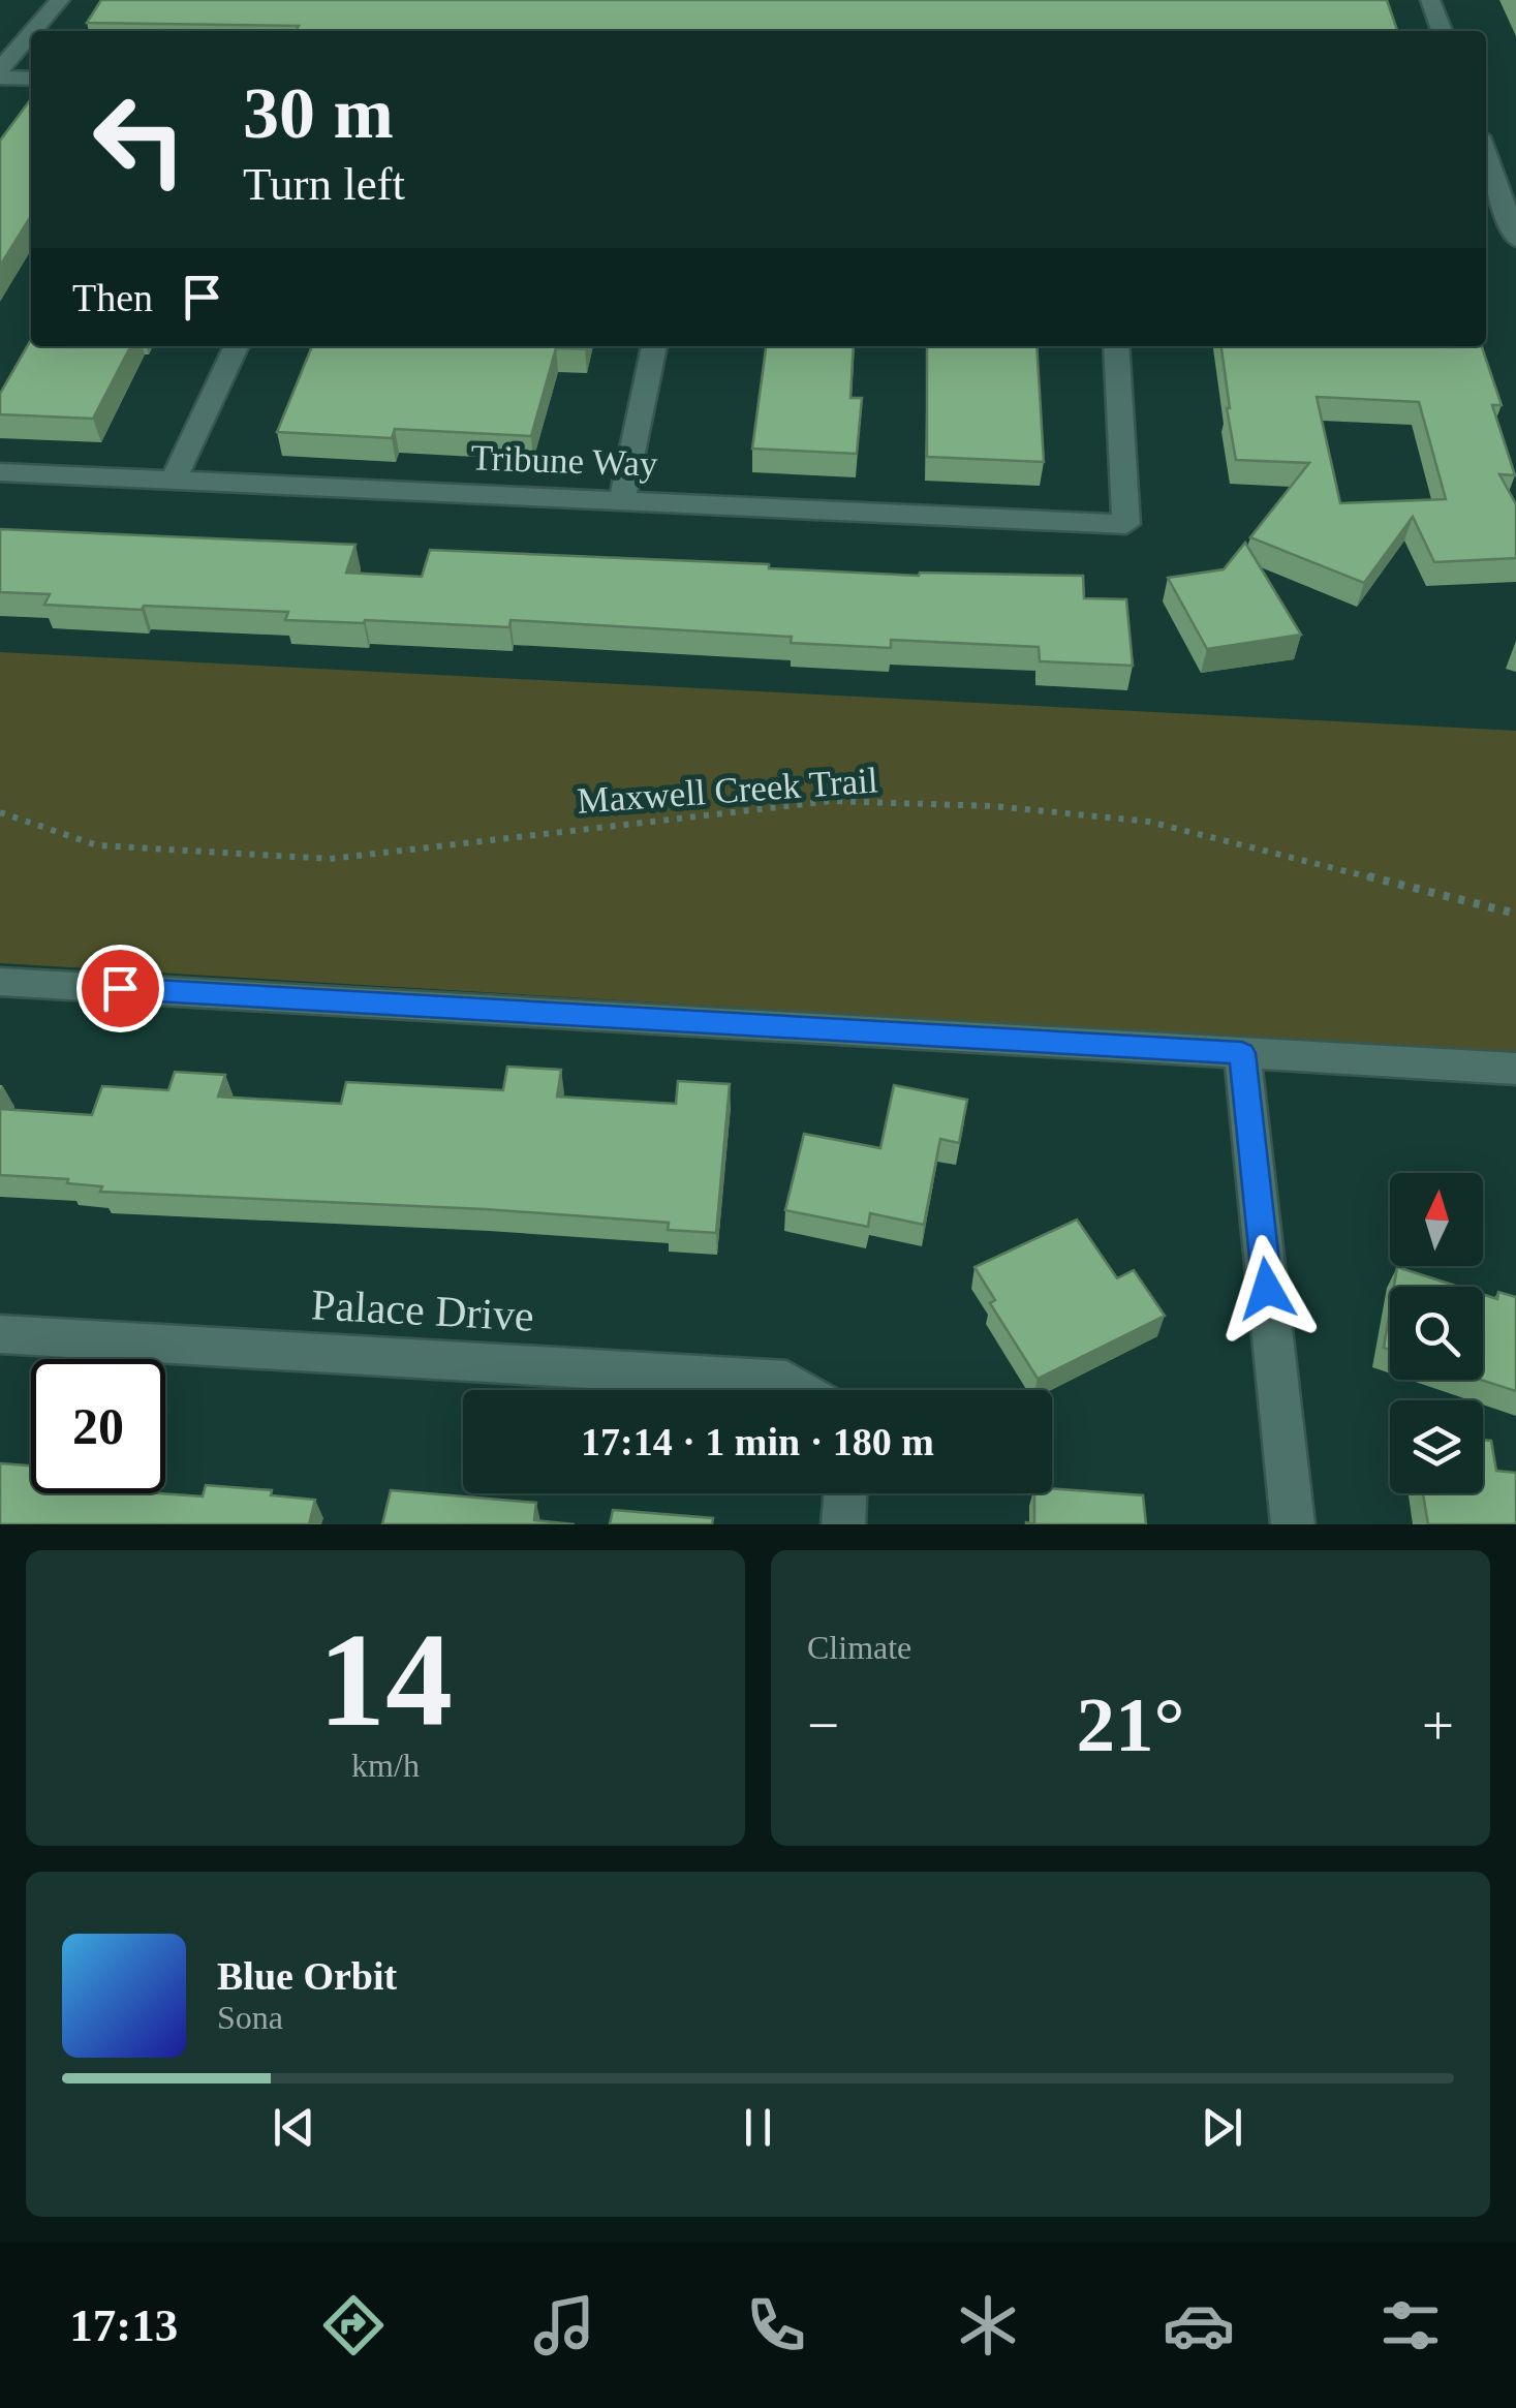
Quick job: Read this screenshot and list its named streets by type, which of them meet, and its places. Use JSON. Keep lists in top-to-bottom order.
{
  "streets": {
    "street": ["Tribune Way", "Palace Drive"],
    "path": ["Maxwell Creek Trail"]
  },
  "north": "top",
  "page": {
    "turn": ["30 m", "Turn left"],
    "then": "Then",
    "limit": "20",
    "trip": "17:14 · 1 min · 180 m",
    "tile": [
      ["14", "km/h"],
      "Climate"
    ],
    "heat": ["−", "21°", "+"],
    "song": ["Blue Orbit", "Sona"],
    "tabs": "17:13"
  }
}
